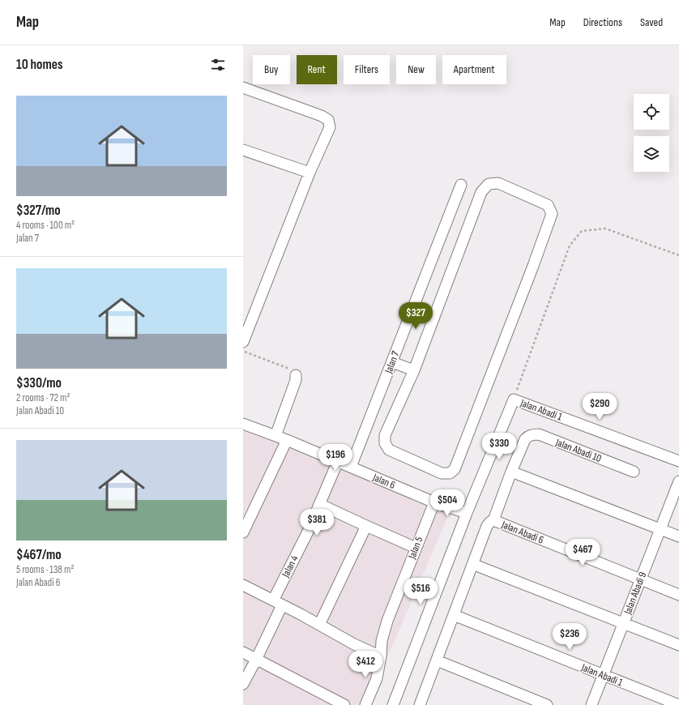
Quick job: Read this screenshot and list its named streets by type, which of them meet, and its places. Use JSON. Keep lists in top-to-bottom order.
{
  "streets": {
    "street": [
      "Jalan 7",
      "Jalan Abadi 1",
      "Jalan Abadi 10",
      "Jalan 6",
      "Jalan Abadi 6",
      "Jalan 5",
      "Jalan 4",
      "Jalan Abadi 9"
    ]
  },
  "crossings": [
    ["Jalan 7", "Jalan 6"],
    ["Jalan Abadi 1", "Jalan Abadi 9"],
    ["Jalan 6", "Jalan 5"],
    ["Jalan 6", "Jalan 4"],
    ["Jalan Abadi 6", "Jalan Abadi 9"]
  ],
  "page": {
    "header": "Map",
    "nav": ["Map", "Directions", "Saved"],
    "heading": "10 homes",
    "chip": [
      "Buy",
      "Rent",
      "Filters",
      "New",
      "Apartment"
    ],
    "list": [
      {
        "name": "$327/mo",
        "note": "4 rooms · 100 m² · Jalan 7"
      },
      {
        "name": "$330/mo",
        "note": "2 rooms · 72 m² · Jalan Abadi 10"
      },
      {
        "name": "$467/mo",
        "note": "5 rooms · 138 m² · Jalan Abadi 6"
      }
    ],
    "price": [
      "$327",
      "$290",
      "$330",
      "$196",
      "$504",
      "$381",
      "$467",
      "$516",
      "$236",
      "$412"
    ]
  }
}
